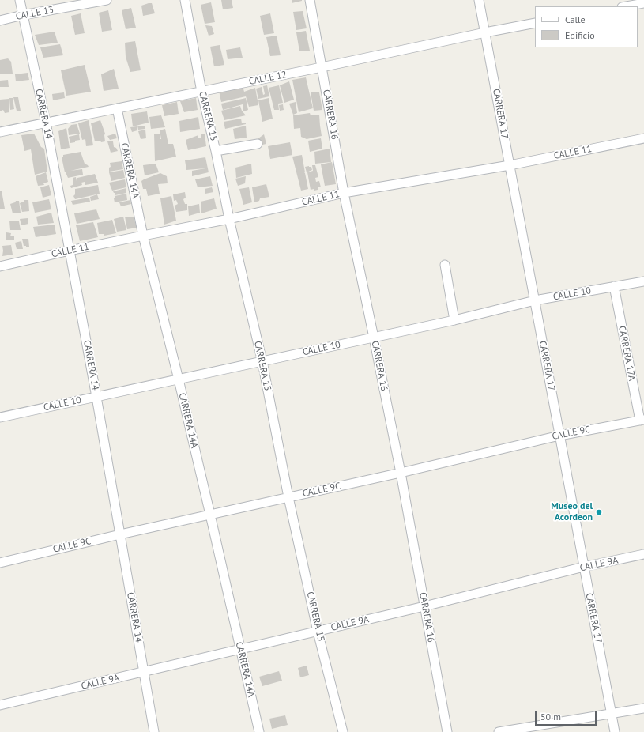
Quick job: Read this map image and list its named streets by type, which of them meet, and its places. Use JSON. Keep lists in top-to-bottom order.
{
  "streets": {
    "street": [
      "CALLE 13",
      "CALLE 12",
      "CARRERA 14",
      "CARRERA 17",
      "CARRERA 16",
      "CARRERA 15",
      "CALLE 11",
      "CARRERA 14A",
      "CALLE 10",
      "CARRERA 17A",
      "CALLE 9C",
      "CALLE 9A"
    ]
  },
  "crossings": [
    ["CALLE 13", "CARRERA 14"],
    ["CALLE 12", "CARRERA 14"],
    ["CALLE 12", "CARRERA 17"],
    ["CALLE 12", "CARRERA 16"],
    ["CALLE 12", "CARRERA 15"],
    ["CALLE 12", "CARRERA 14A"],
    ["CARRERA 14", "CALLE 11"],
    ["CARRERA 14", "CALLE 10"],
    ["CARRERA 14", "CALLE 9C"],
    ["CARRERA 14", "CALLE 9A"],
    ["CARRERA 17", "CALLE 11"],
    ["CARRERA 17", "CALLE 10"],
    ["CARRERA 17", "CALLE 9C"],
    ["CARRERA 17", "CALLE 9A"],
    ["CARRERA 16", "CALLE 11"],
    ["CARRERA 16", "CALLE 10"],
    ["CARRERA 16", "CALLE 9C"],
    ["CARRERA 16", "CALLE 9A"],
    ["CARRERA 15", "CALLE 11"],
    ["CARRERA 15", "CALLE 10"],
    ["CARRERA 15", "CALLE 9C"],
    ["CARRERA 15", "CALLE 9A"],
    ["CALLE 11", "CARRERA 14A"],
    ["CARRERA 14A", "CALLE 10"],
    ["CARRERA 14A", "CALLE 9C"],
    ["CARRERA 14A", "CALLE 9A"],
    ["CALLE 10", "CARRERA 17A"],
    ["CARRERA 17A", "CALLE 9C"]
  ],
  "places": ["Museo del Acordeon"],
  "legend": ["Calle", "Edificio"],
  "scale_bar": "50 m"
}
